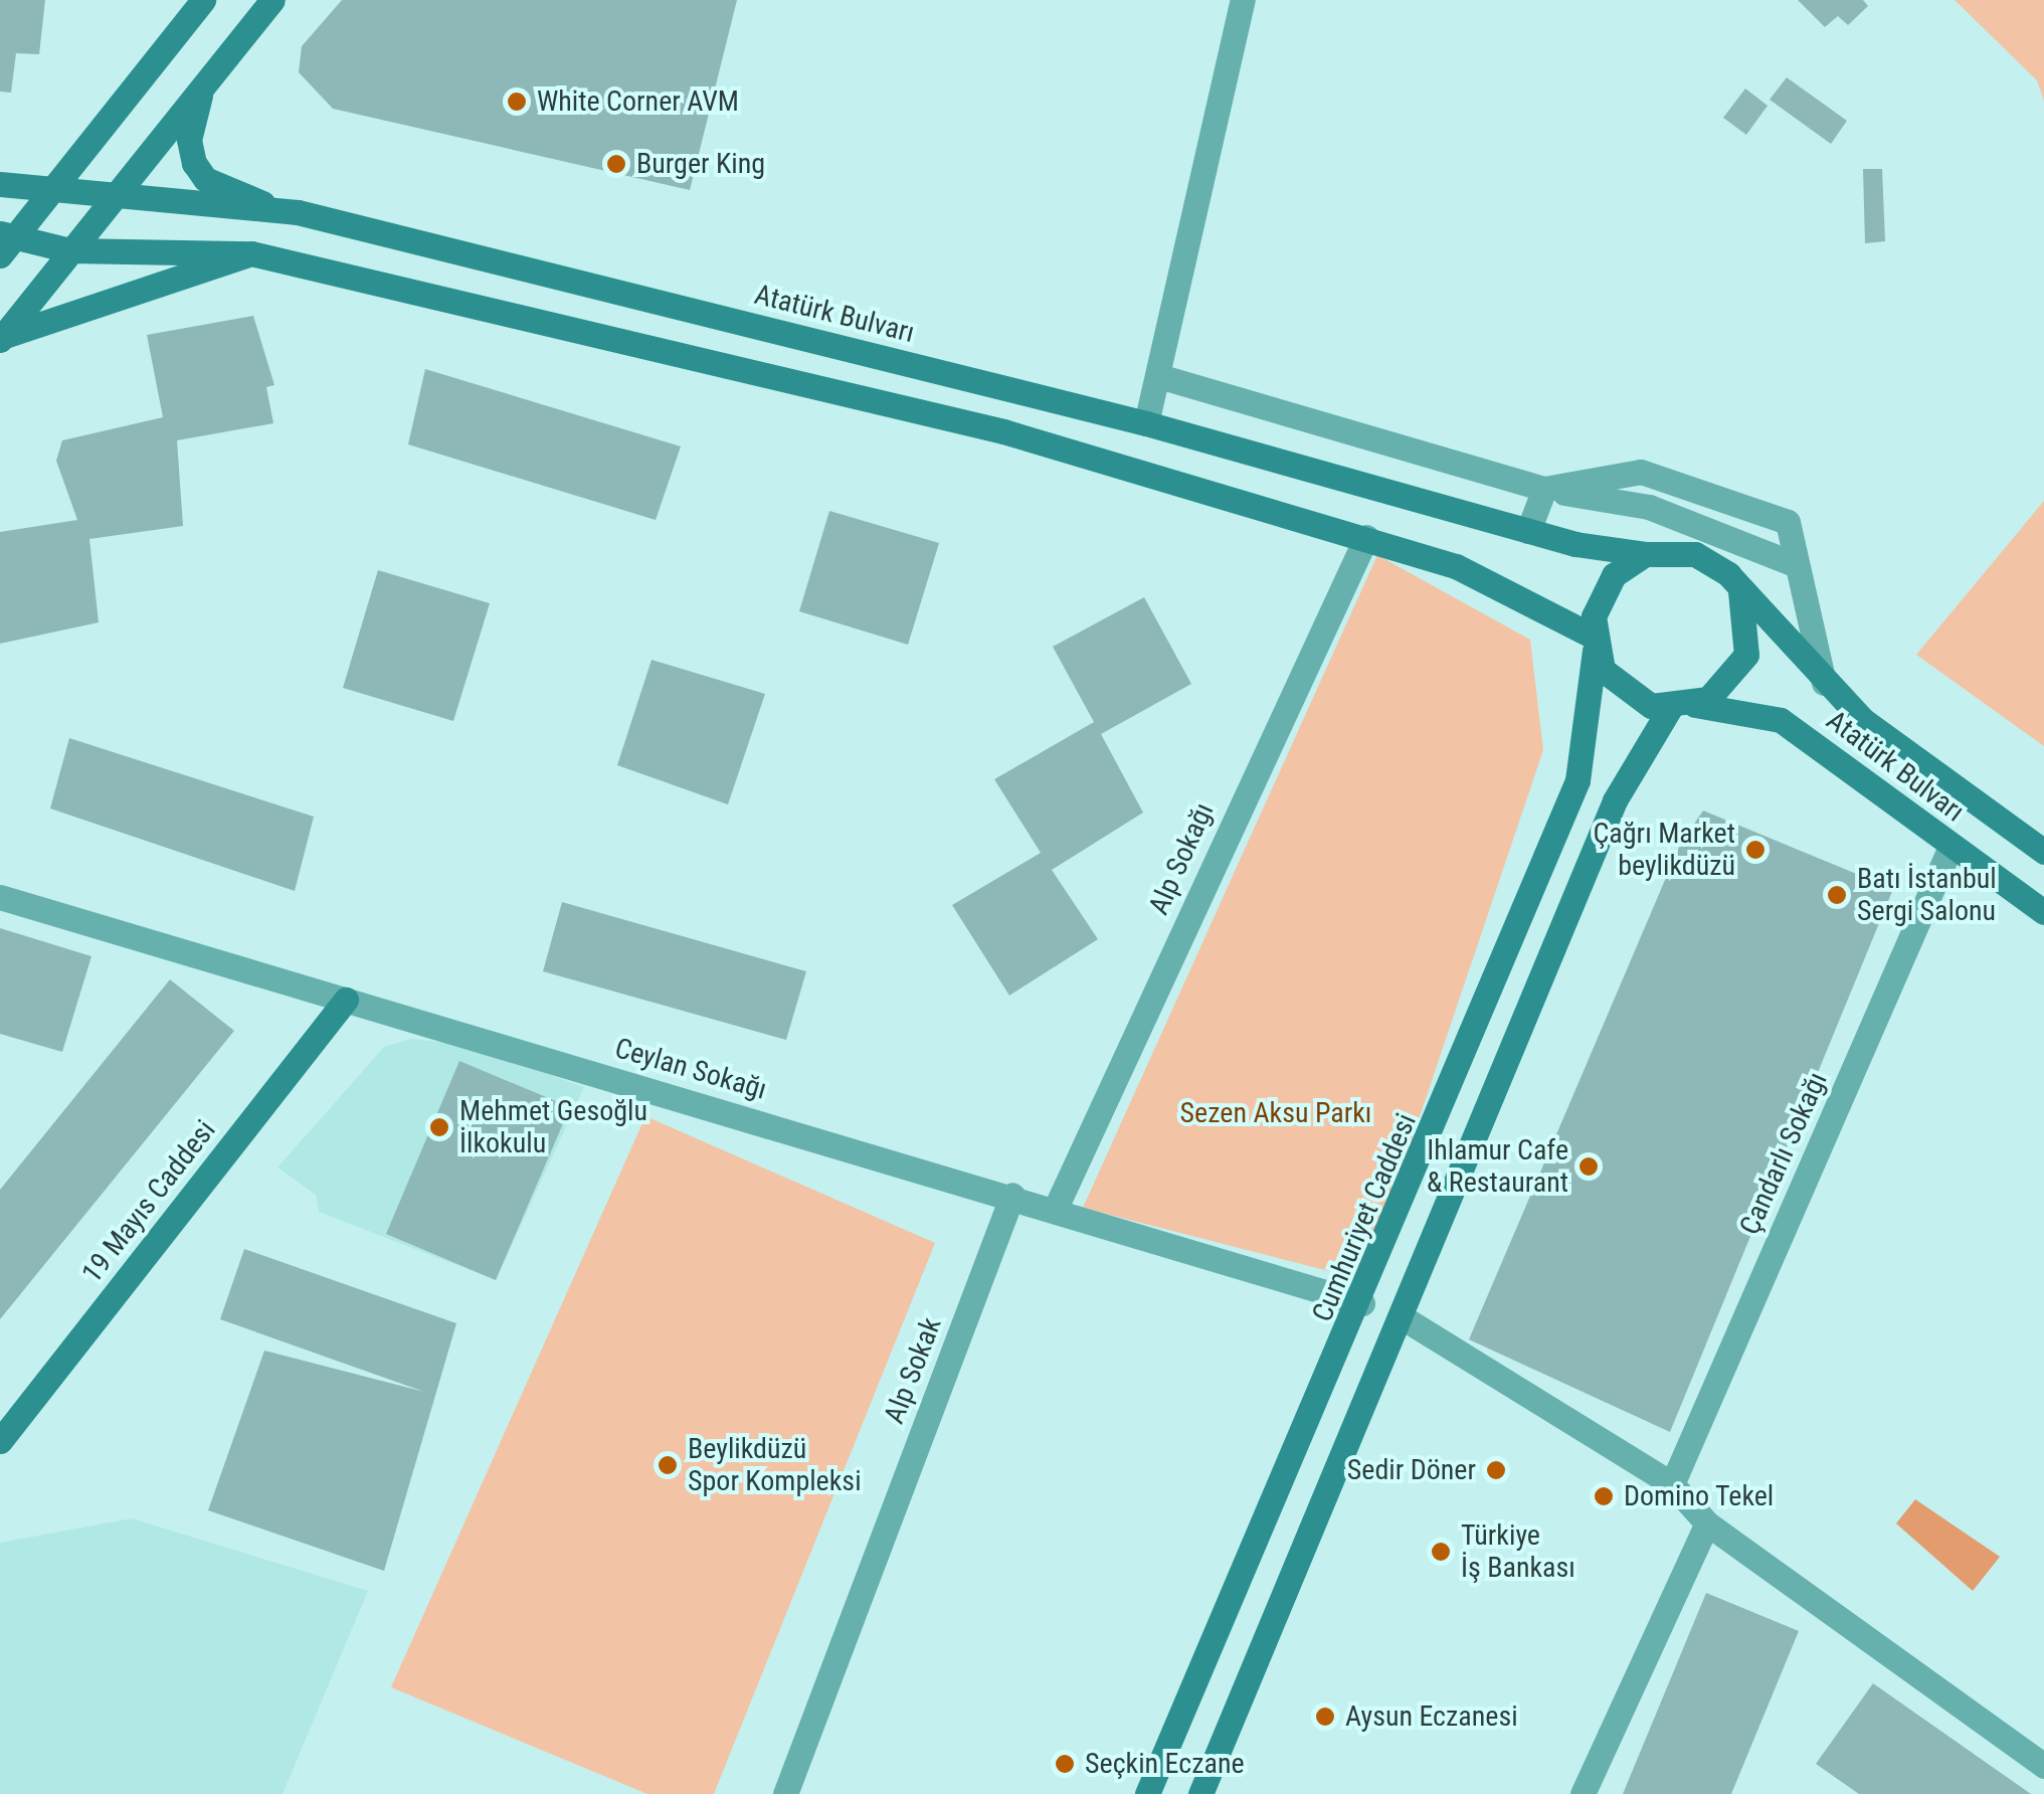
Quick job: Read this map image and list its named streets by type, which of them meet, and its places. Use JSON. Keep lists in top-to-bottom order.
{
  "streets": {
    "main road": ["Atatürk Bulvarı", "19 Mayıs Caddesi", "Cumhuriyet Caddesi"],
    "street": [
      "Alp Sokağı",
      "Ceylan Sokağı",
      "Çandarlı Sokağı",
      "Alp Sokak"
    ]
  },
  "crossings": [
    ["Atatürk Bulvarı", "Çandarlı Sokağı"],
    ["Atatürk Bulvarı", "Cumhuriyet Caddesi"],
    ["Alp Sokağı", "Ceylan Sokağı"],
    ["Ceylan Sokağı", "19 Mayıs Caddesi"],
    ["Ceylan Sokağı", "Cumhuriyet Caddesi"],
    ["Ceylan Sokağı", "Alp Sokak"]
  ],
  "parks": ["Sezen Aksu Parkı"],
  "places": [
    "White Corner AVM",
    "Burger King",
    "Çağrı Market beylikdüzü",
    "Batı İstanbul Sergi Salonu",
    "Mehmet Gesoğlu İlkokulu",
    "Ihlamur Cafe & Restaurant",
    "Beylikdüzü Spor Kompleksi",
    "Sedir Döner",
    "Domino Tekel",
    "Türkiye İş Bankası",
    "Aysun Eczanesi",
    "Seçkin Eczane"
  ]
}
